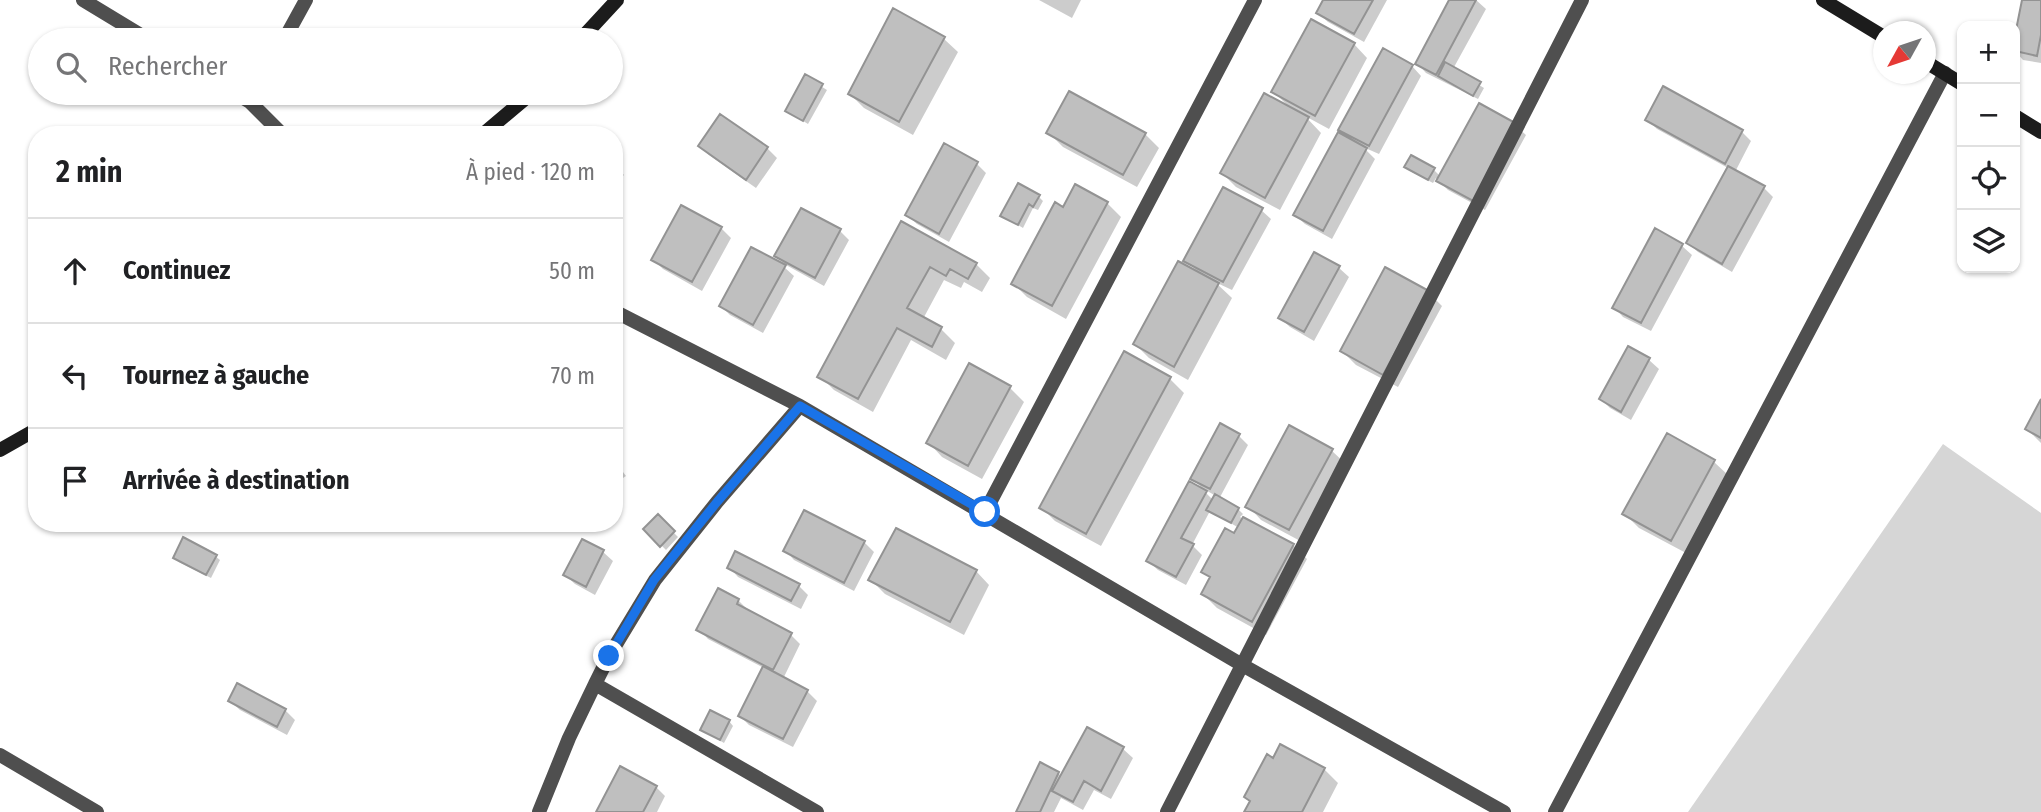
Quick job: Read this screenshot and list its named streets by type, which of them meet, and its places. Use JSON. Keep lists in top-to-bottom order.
{
  "north": "bottom left",
  "page": {
    "map_buttons": ["+", "−"],
    "search": "Rechercher",
    "heading": ["2 min", "À pied · 120 m"],
    "list": [
      ["Continuez", "50 m"],
      ["Tournez à gauche", "70 m"],
      "Arrivée à destination"
    ]
  }
}
